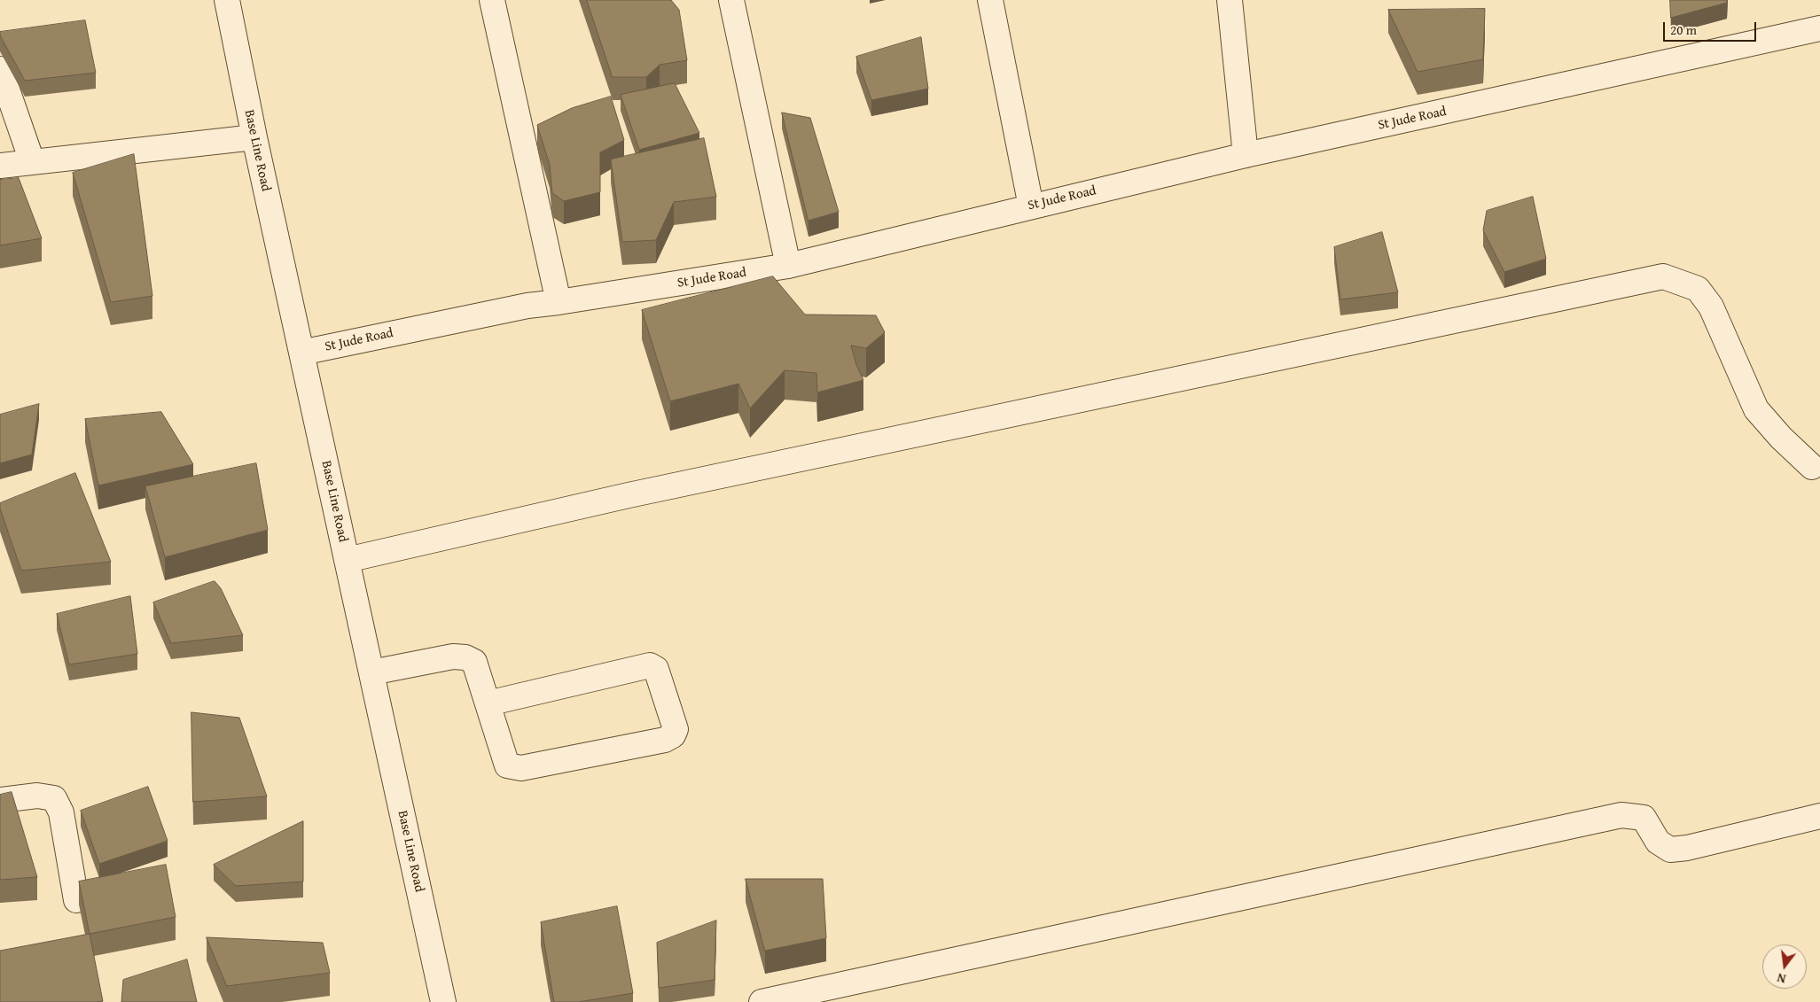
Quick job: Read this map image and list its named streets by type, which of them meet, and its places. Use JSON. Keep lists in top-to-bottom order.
{
  "streets": {
    "street": ["St Jude Road", "Base Line Road"]
  },
  "crossings": [
    ["St Jude Road", "Base Line Road"]
  ],
  "scale_bar": "20 m",
  "north": "bottom"
}
